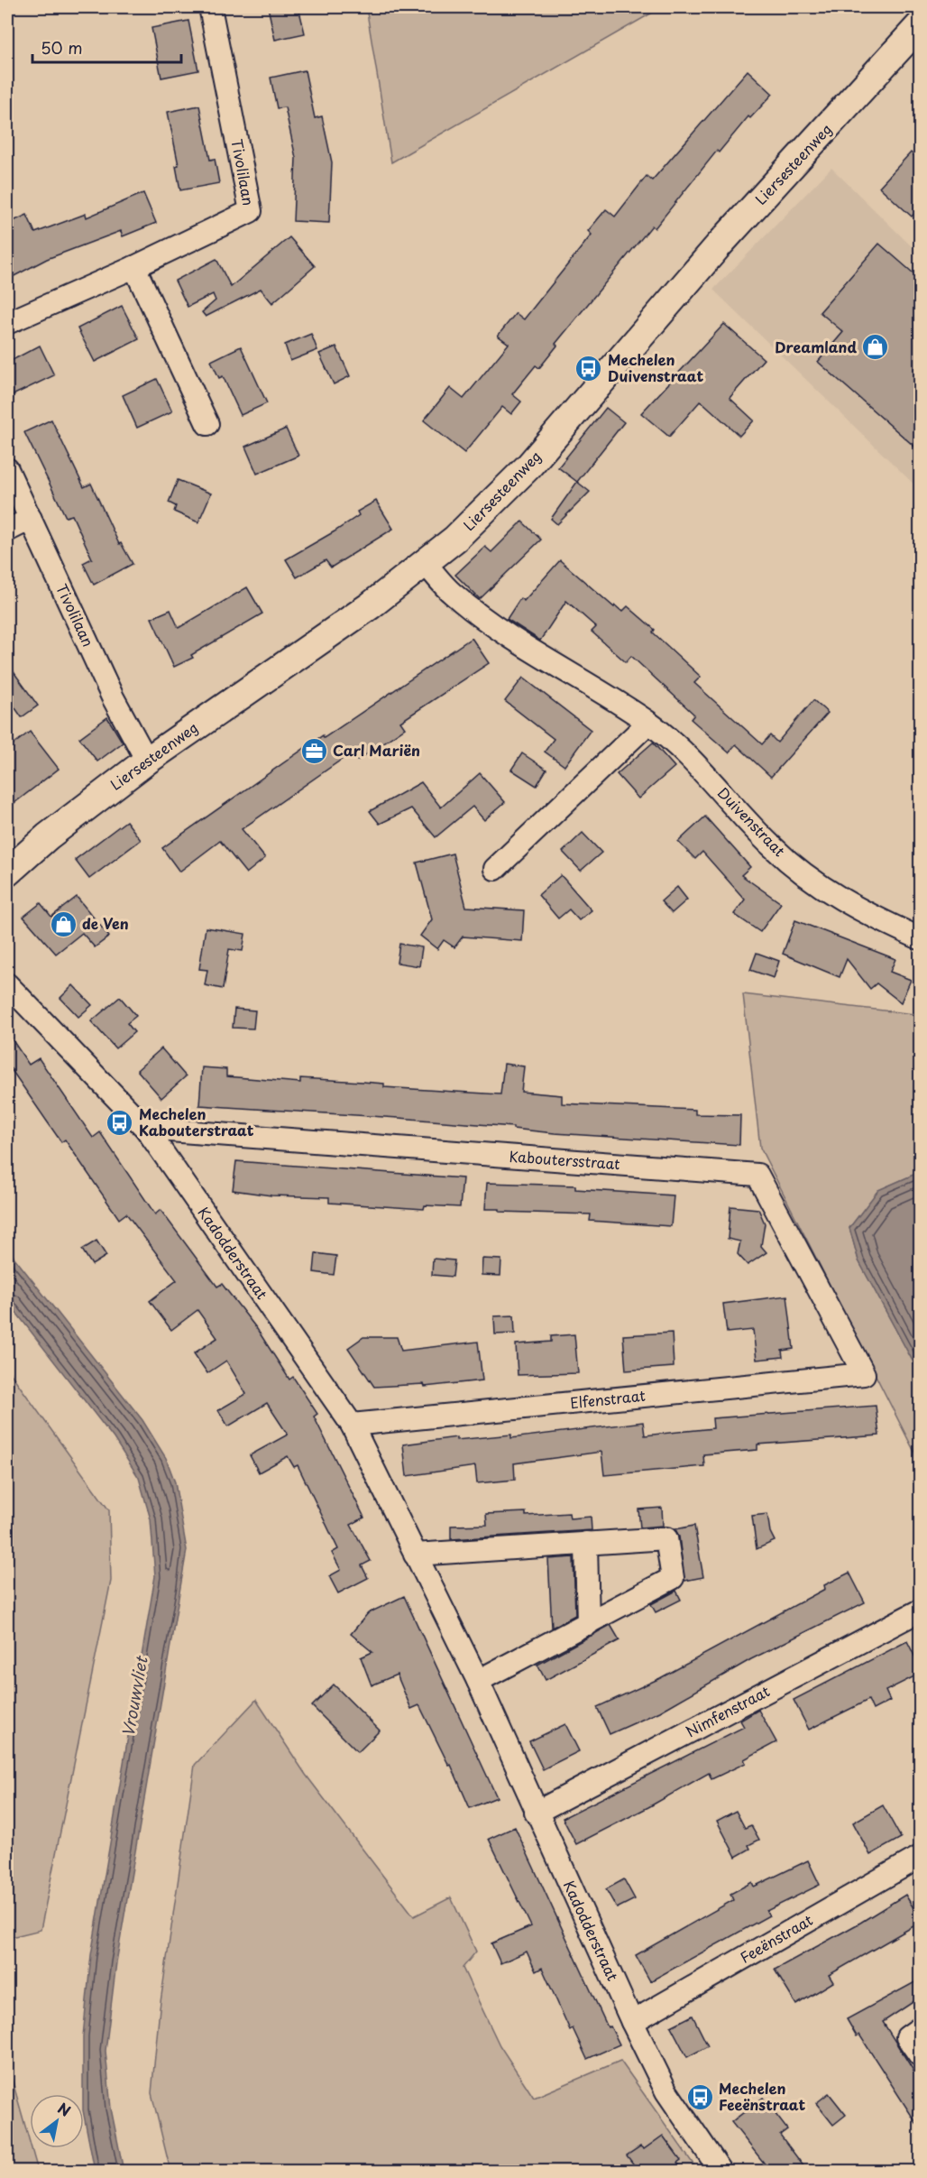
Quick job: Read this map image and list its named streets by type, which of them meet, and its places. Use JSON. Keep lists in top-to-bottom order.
{
  "streets": {
    "main road": ["Liersesteenweg"],
    "street": [
      "Tivolilaan",
      "Duivenstraat",
      "Kaboutersstraat",
      "Kadodderstraat",
      "Elfenstraat",
      "Nimfenstraat",
      "Feeënstraat"
    ]
  },
  "crossings": [
    ["Liersesteenweg", "Tivolilaan"],
    ["Liersesteenweg", "Duivenstraat"],
    ["Kaboutersstraat", "Kadodderstraat"],
    ["Kaboutersstraat", "Elfenstraat"],
    ["Kadodderstraat", "Elfenstraat"],
    ["Kadodderstraat", "Nimfenstraat"],
    ["Kadodderstraat", "Feeënstraat"]
  ],
  "water": ["Vrouwvliet"],
  "places": {
    "shop": ["Dreamland", "de Ven"],
    "bus stop": ["Mechelen Duivenstraat", "Mechelen Kabouterstraat", "Mechelen Feeënstraat"],
    "office": ["Carl Mariën"]
  },
  "scale_bar": "50 m",
  "north": "top right"
}
